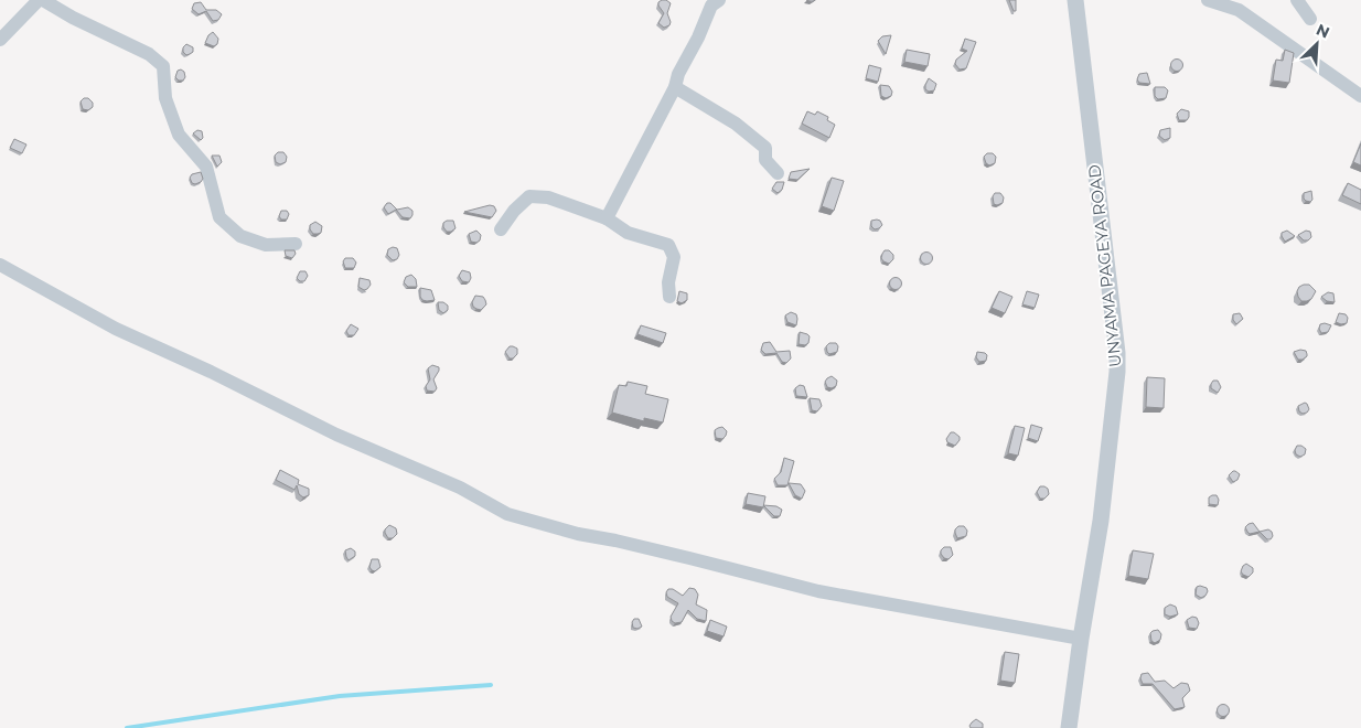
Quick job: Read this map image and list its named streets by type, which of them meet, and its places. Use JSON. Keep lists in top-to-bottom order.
{
  "streets": {
    "street": ["UNYAMA PAGEYA ROAD"]
  },
  "north": "top right"
}
